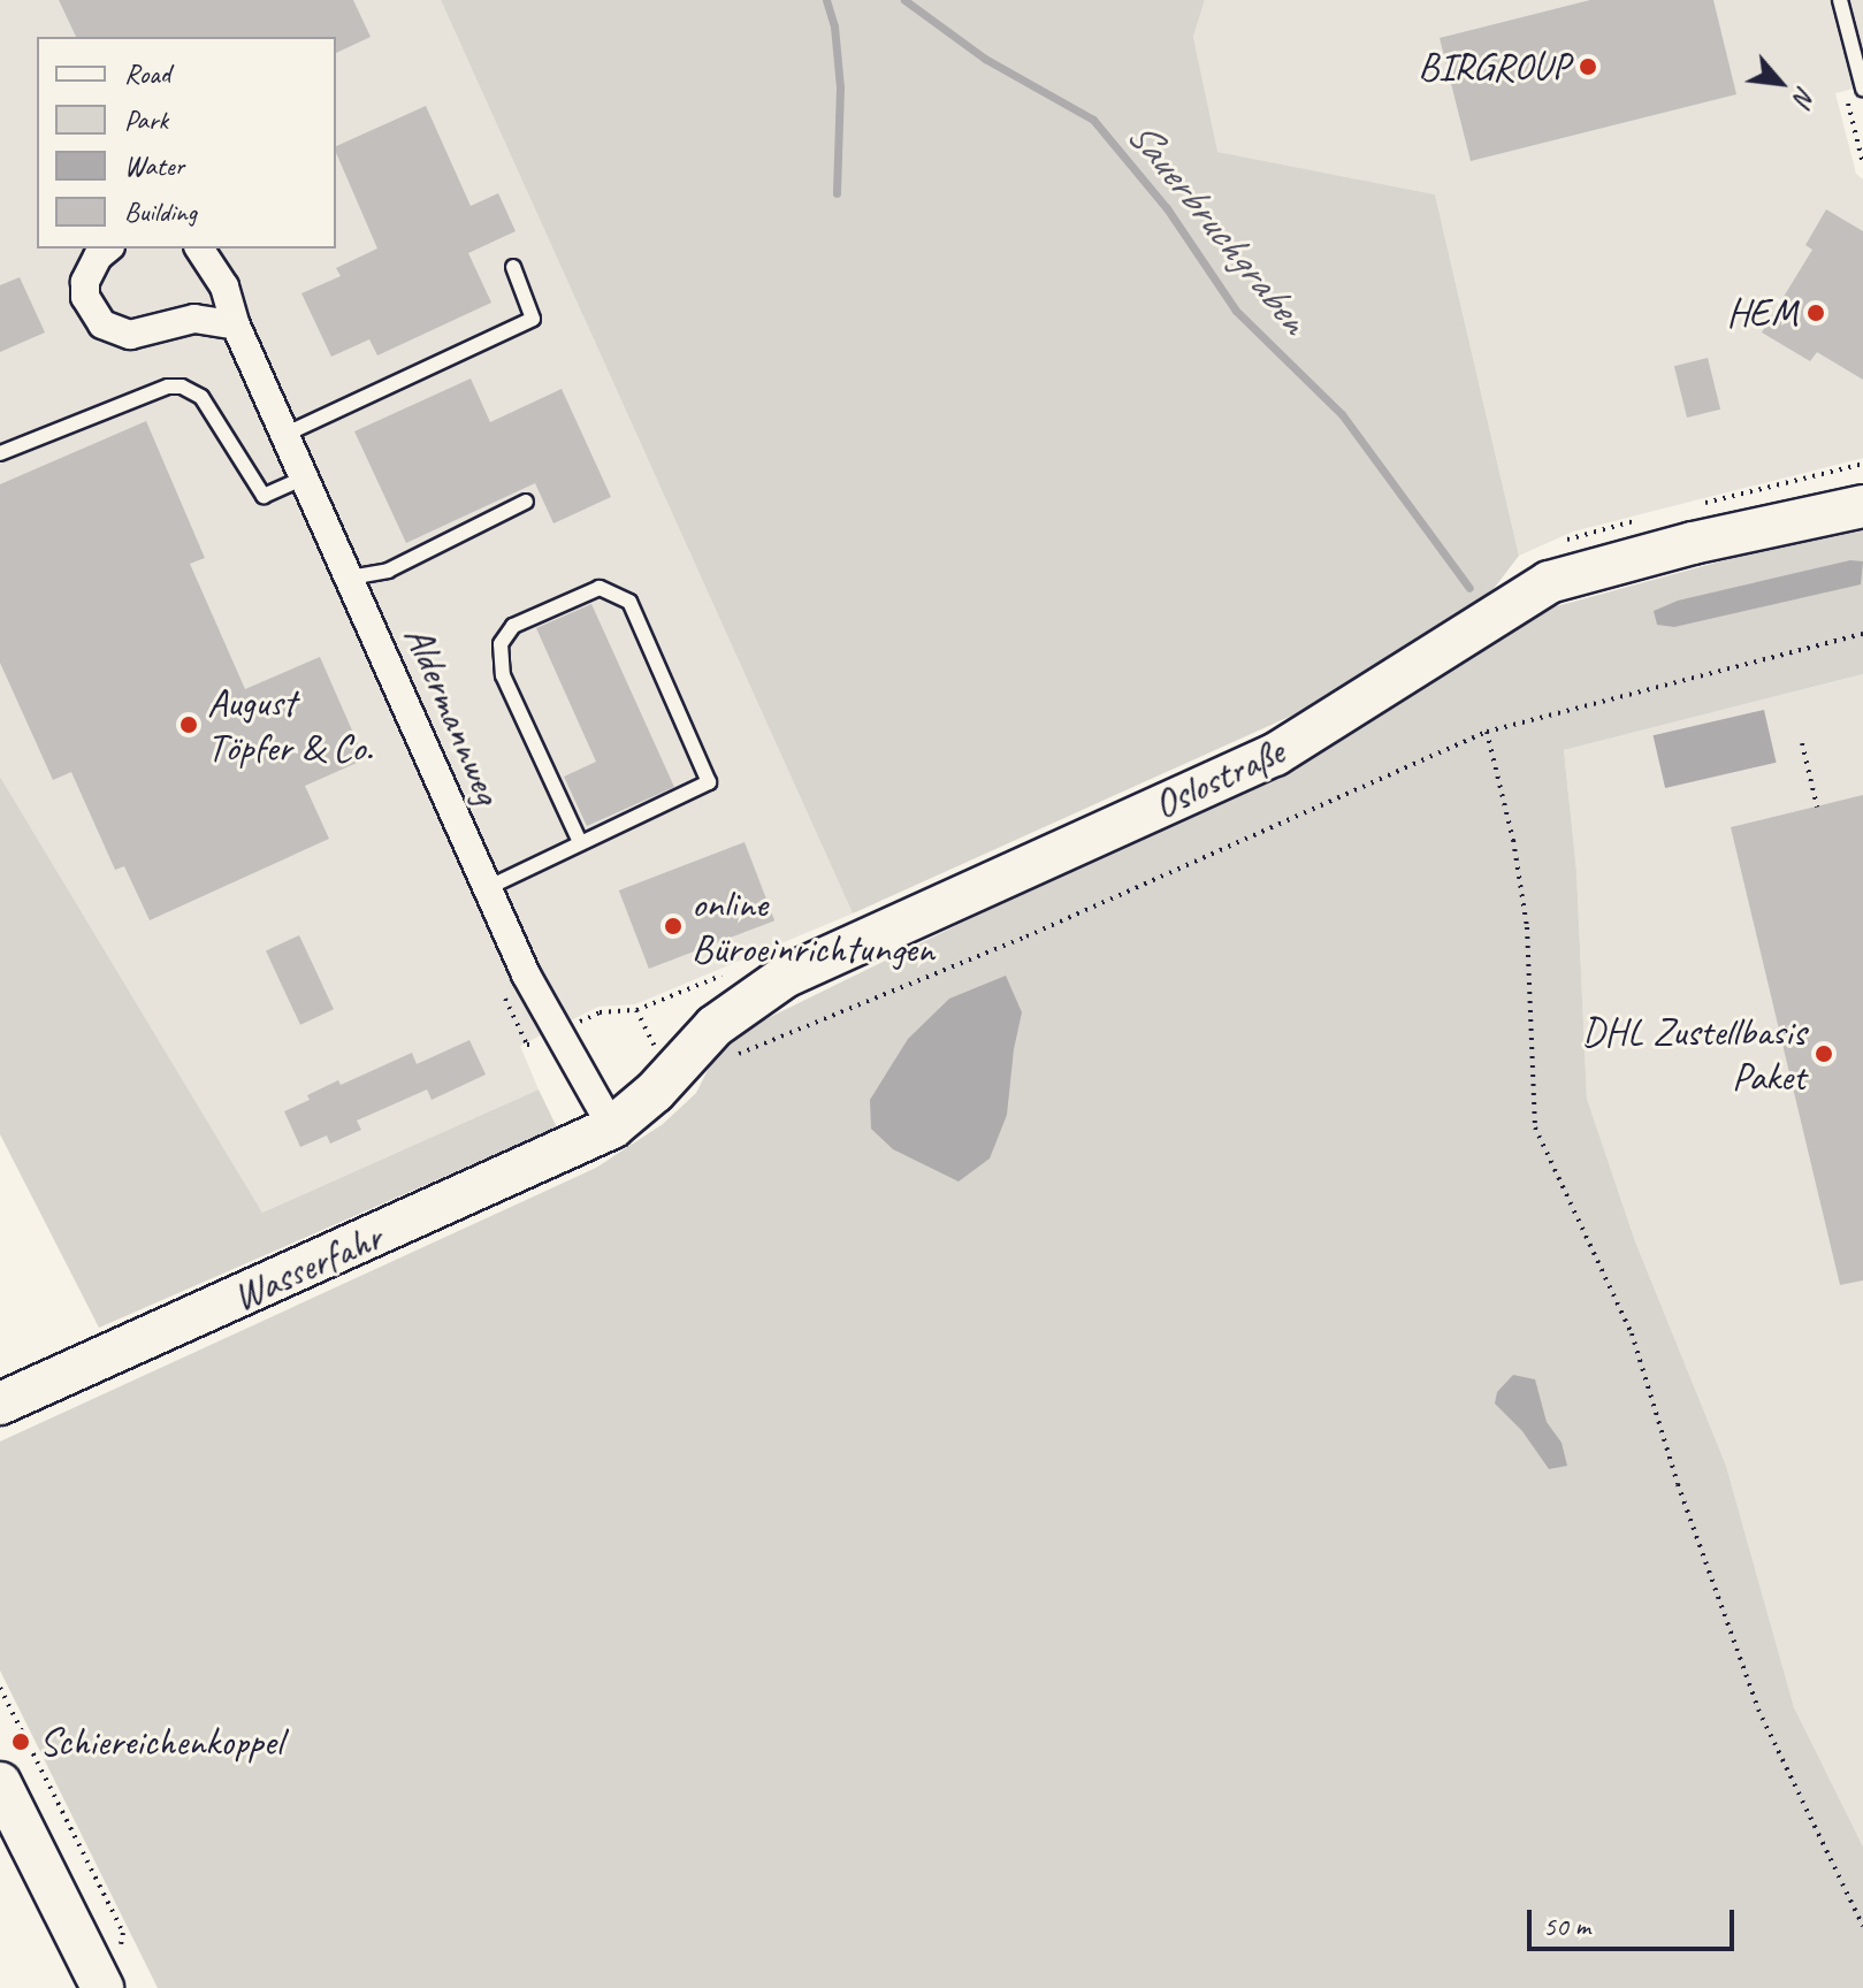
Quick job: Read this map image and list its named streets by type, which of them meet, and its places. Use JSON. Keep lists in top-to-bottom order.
{
  "streets": {
    "street": ["Aldermannweg", "Oslostraße", "Wasserfahr"]
  },
  "crossings": [
    ["Aldermannweg", "Oslostraße"],
    ["Aldermannweg", "Wasserfahr"],
    ["Oslostraße", "Wasserfahr"]
  ],
  "water": ["Sauerbruchgraben"],
  "places": [
    "BIRGROUP",
    "HEM",
    "August Töpfer & Co.",
    "online Büroeinrichtungen",
    "DHL Zustellbasis Paket",
    "Schiereichenkoppel"
  ],
  "legend": [
    "Road",
    "Park",
    "Water",
    "Building"
  ],
  "scale_bar": "50 m",
  "north": "bottom right"
}
